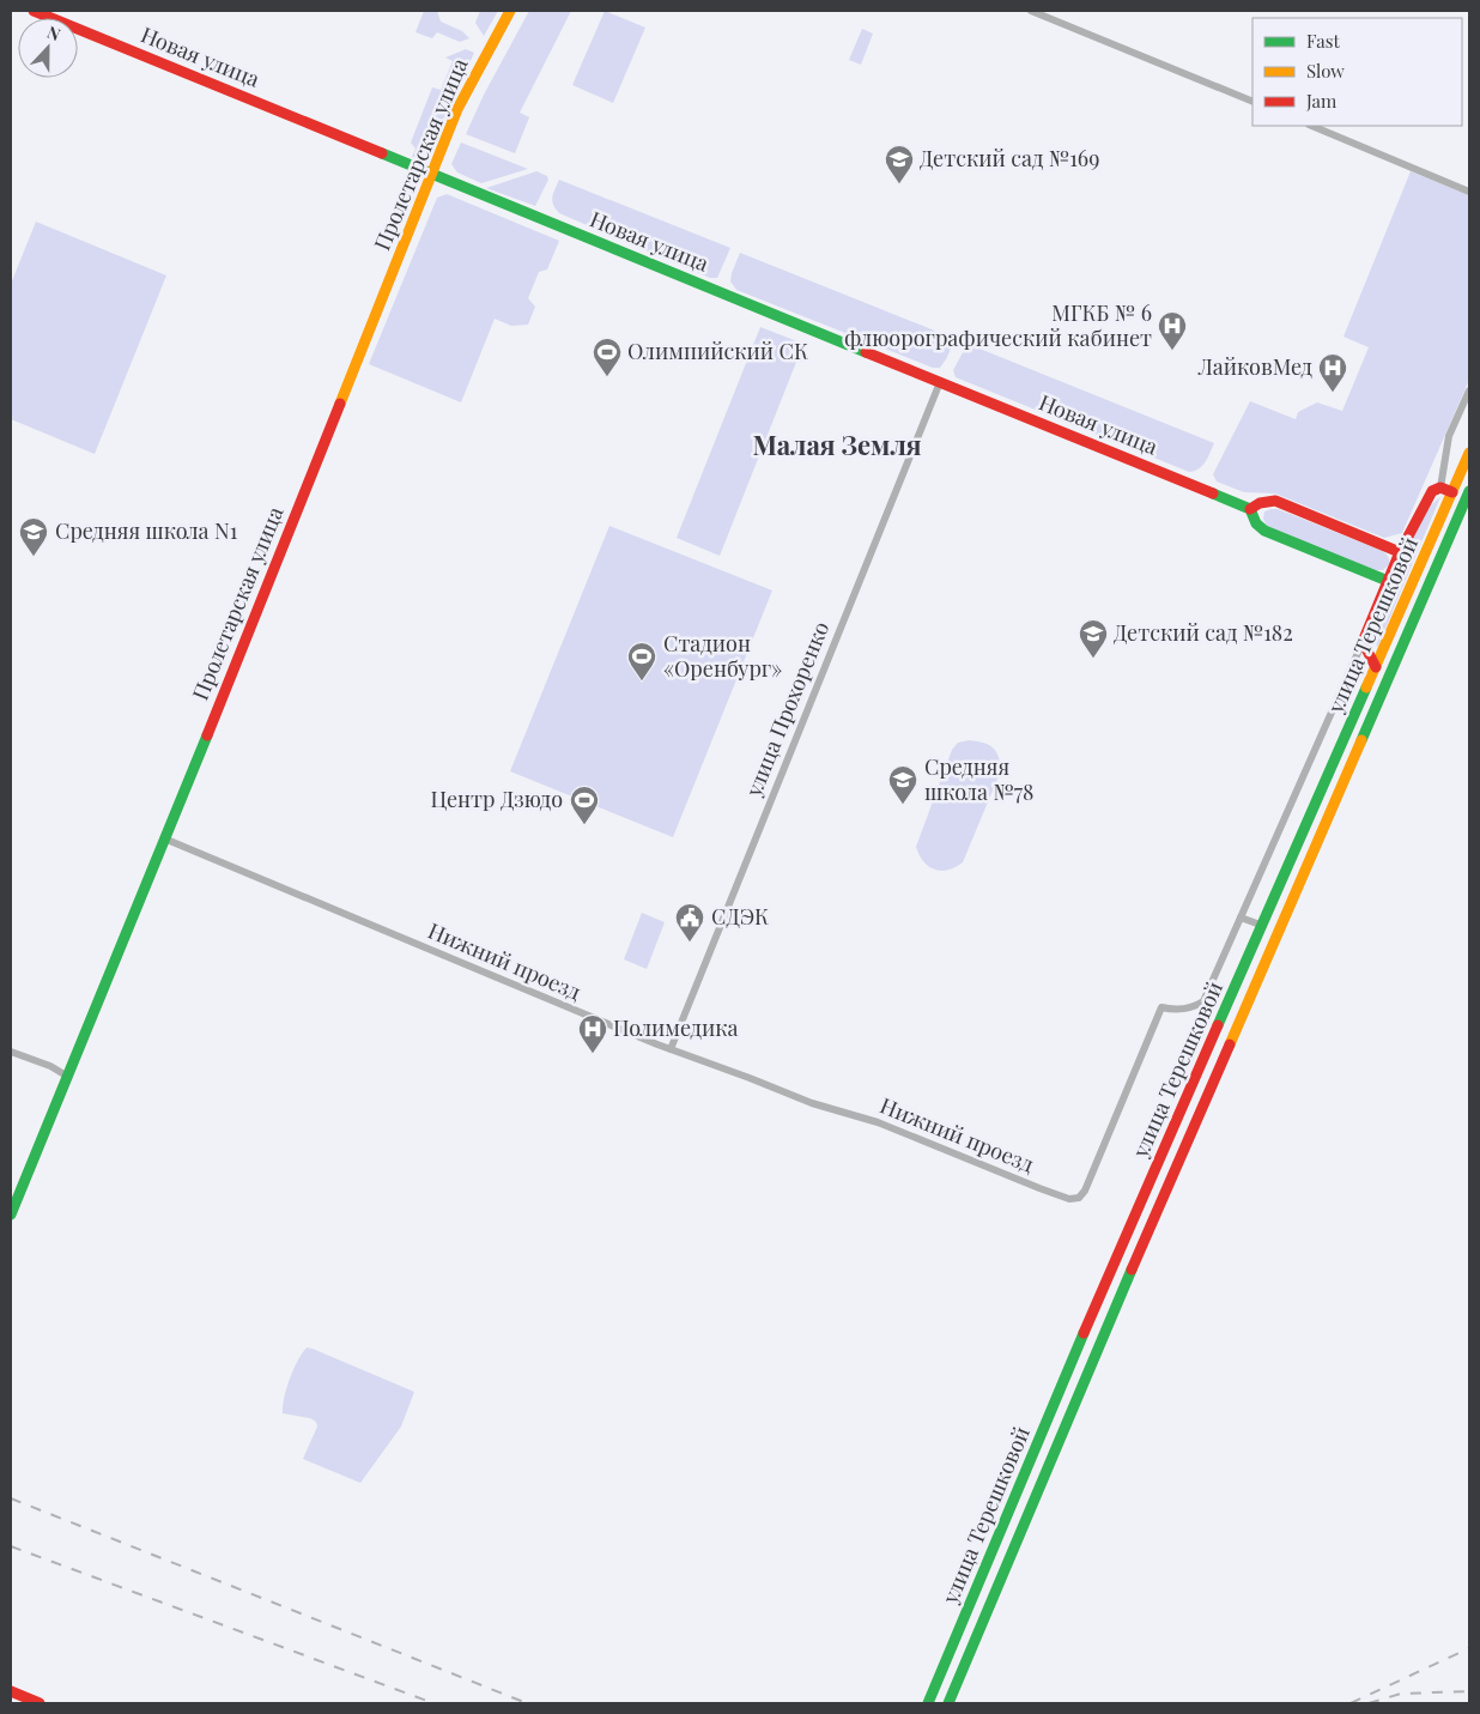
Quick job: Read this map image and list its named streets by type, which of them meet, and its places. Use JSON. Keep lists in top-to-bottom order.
{
  "streets": {
    "main road": ["Новая улица", "Пролетарская улица", "улица Терешковой"],
    "street": ["улица Прохоренко", "Нижний проезд"]
  },
  "crossings": [
    ["Новая улица", "Пролетарская улица"],
    ["Новая улица", "улица Прохоренко"],
    ["Пролетарская улица", "Нижний проезд"],
    ["улица Прохоренко", "Нижний проезд"]
  ],
  "districts": ["Малая Земля"],
  "places": {
    "school or university": [
      "Детский сад №169",
      "Средняя школа N1",
      "Детский сад №182",
      "Средняя школа №78"
    ],
    "hospital": ["МГКБ № 6 флюорографический кабинет", "ЛайковМед", "Полимедика"],
    "sports": ["Олимпийский СК", "Стадион «Оренбург»", "Центр Дзюдо"],
    "public building": ["СДЭК"]
  },
  "legend": ["Fast", "Slow", "Jam"],
  "north": "top"
}
